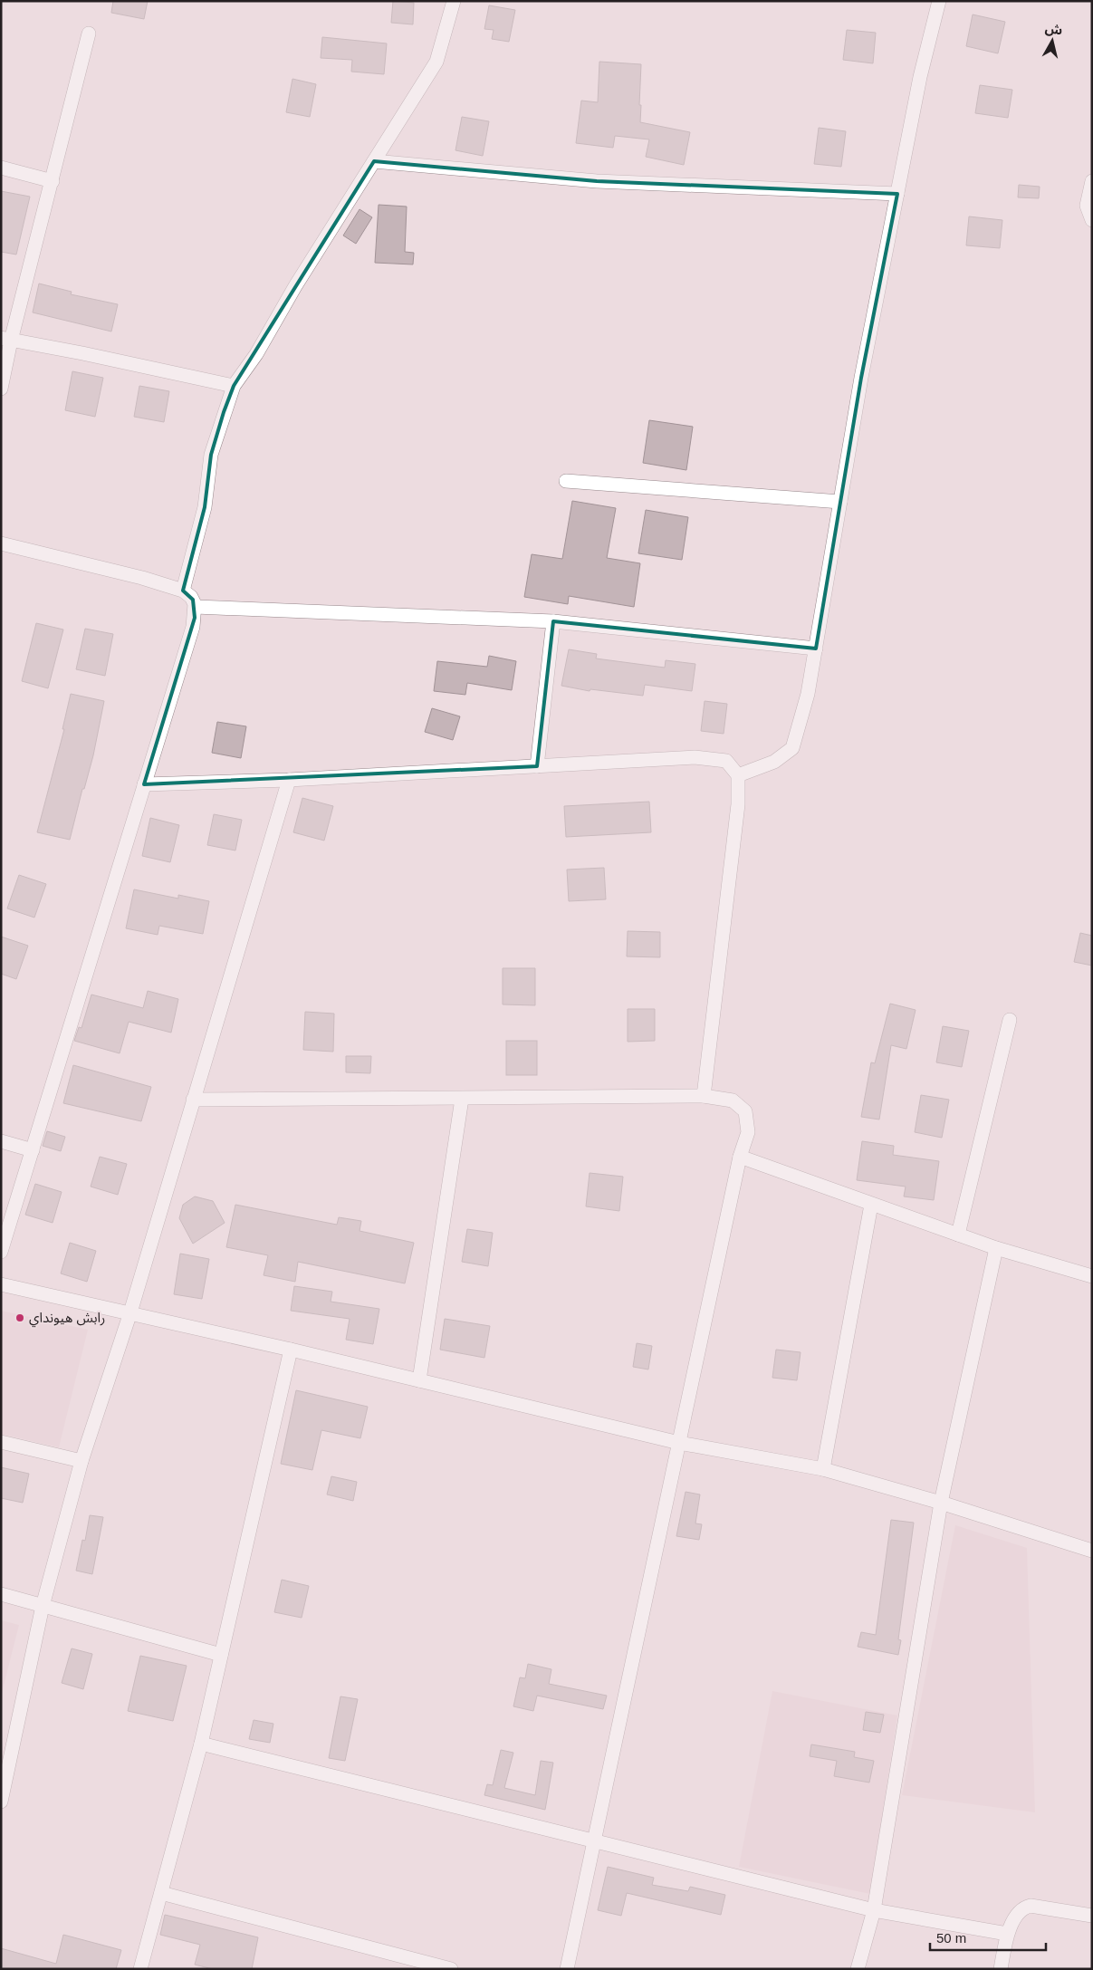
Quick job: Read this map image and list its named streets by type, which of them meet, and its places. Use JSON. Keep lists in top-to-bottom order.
{
  "places": ["رابش هيونداي"],
  "scale_bar": "50 m",
  "north": "top"
}
